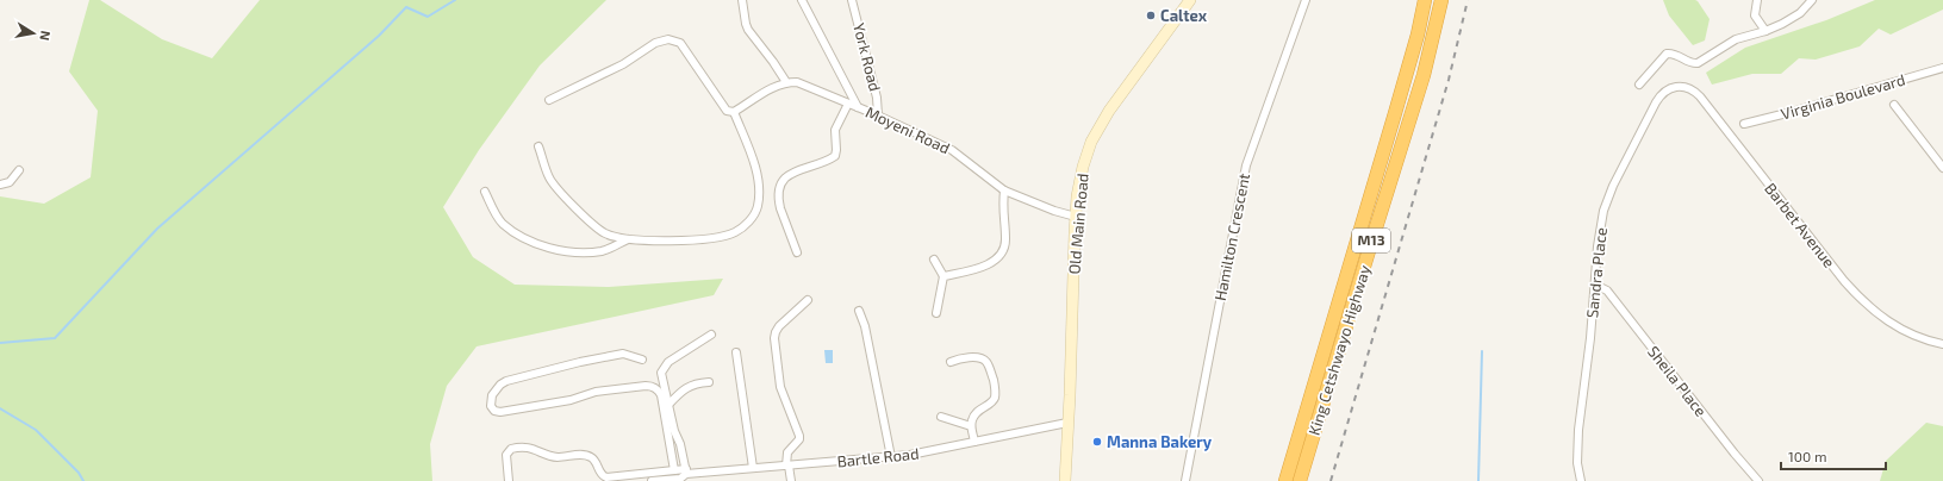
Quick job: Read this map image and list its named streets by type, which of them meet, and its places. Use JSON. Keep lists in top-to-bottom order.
{
  "streets": {
    "highway": ["M13", "King Cetshwayo Highway"],
    "street": [
      "York Road",
      "Virginia Boulevard",
      "Moyeni Road",
      "Old Main Road",
      "Barbet Avenue",
      "Hamilton Crescent",
      "Sandra Place",
      "Sheila Place",
      "Bartle Road"
    ]
  },
  "crossings": [
    ["York Road", "Moyeni Road"],
    ["Moyeni Road", "Old Main Road"],
    ["Old Main Road", "Bartle Road"],
    ["Barbet Avenue", "Sandra Place"],
    ["Sandra Place", "Sheila Place"]
  ],
  "places": ["Caltex", "Manna Bakery"],
  "scale_bar": "100 m",
  "north": "right"
}
